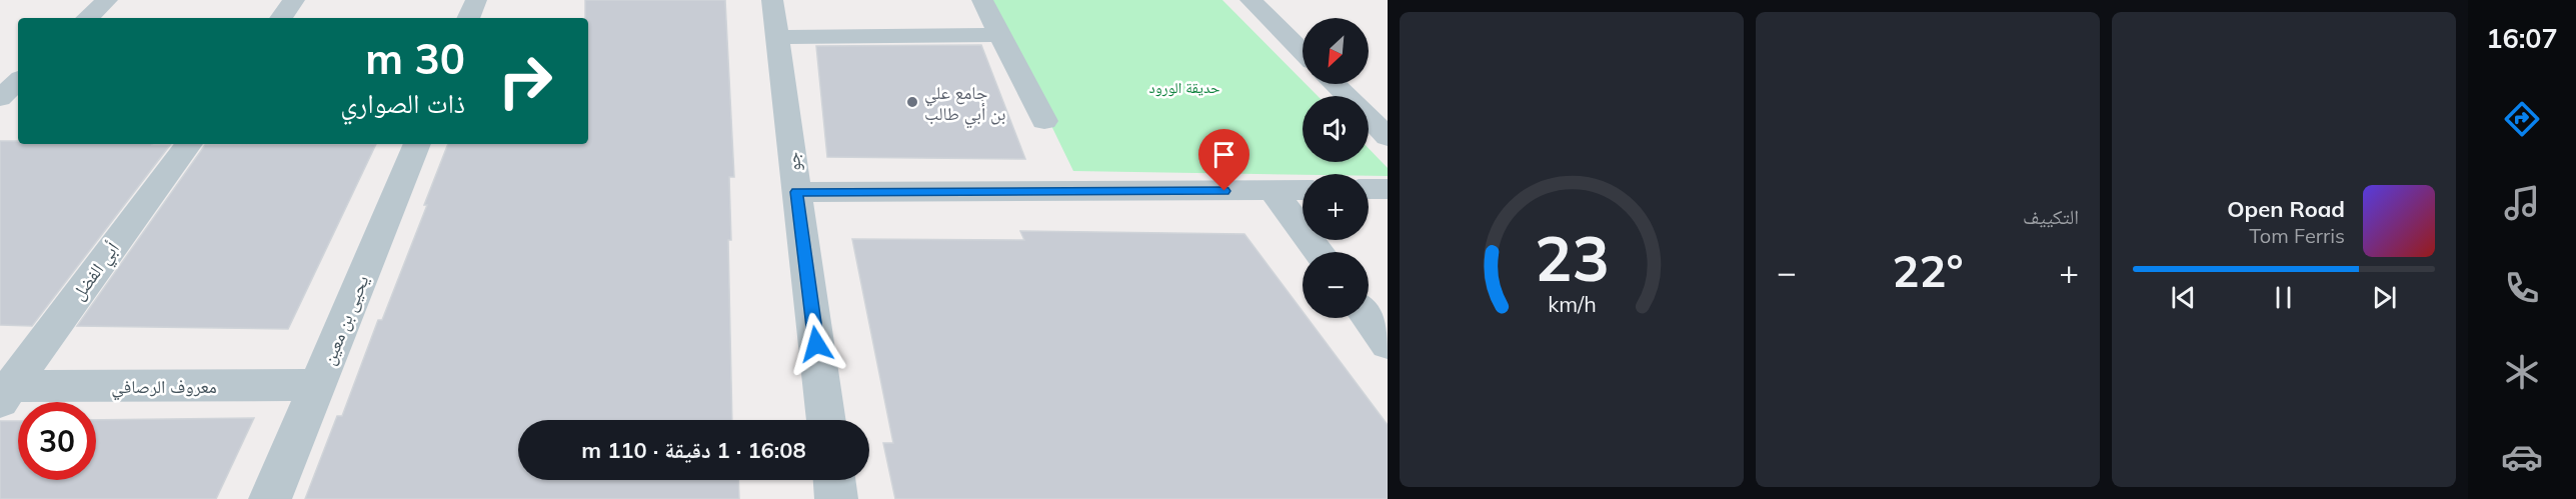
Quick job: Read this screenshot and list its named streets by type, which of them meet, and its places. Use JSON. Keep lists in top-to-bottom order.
{
  "streets": {
    "street": [
      "جو",
      "أبي الفضل",
      "يحيى بن معين",
      "معروف الرصافي"
    ]
  },
  "crossings": [
    ["أبي الفضل", "معروف الرصافي"],
    ["يحيى بن معين", "معروف الرصافي"]
  ],
  "parks": ["حديقة الورود"],
  "places": ["جامع علي بن أبي طالب"],
  "north": "bottom left",
  "page": {
    "tabs": "16:07",
    "tile": "التكييف",
    "map_buttons": ["+", "−"],
    "turn": ["30 m", "ذات الصواري"],
    "song": ["Open Road", "Tom Ferris"],
    "heat": ["−", "22°", "+"],
    "limit": "30",
    "trip": "16:08 · 1 دقيقة · 110 m",
    "gauge": ["23", "km/h"]
  }
}
